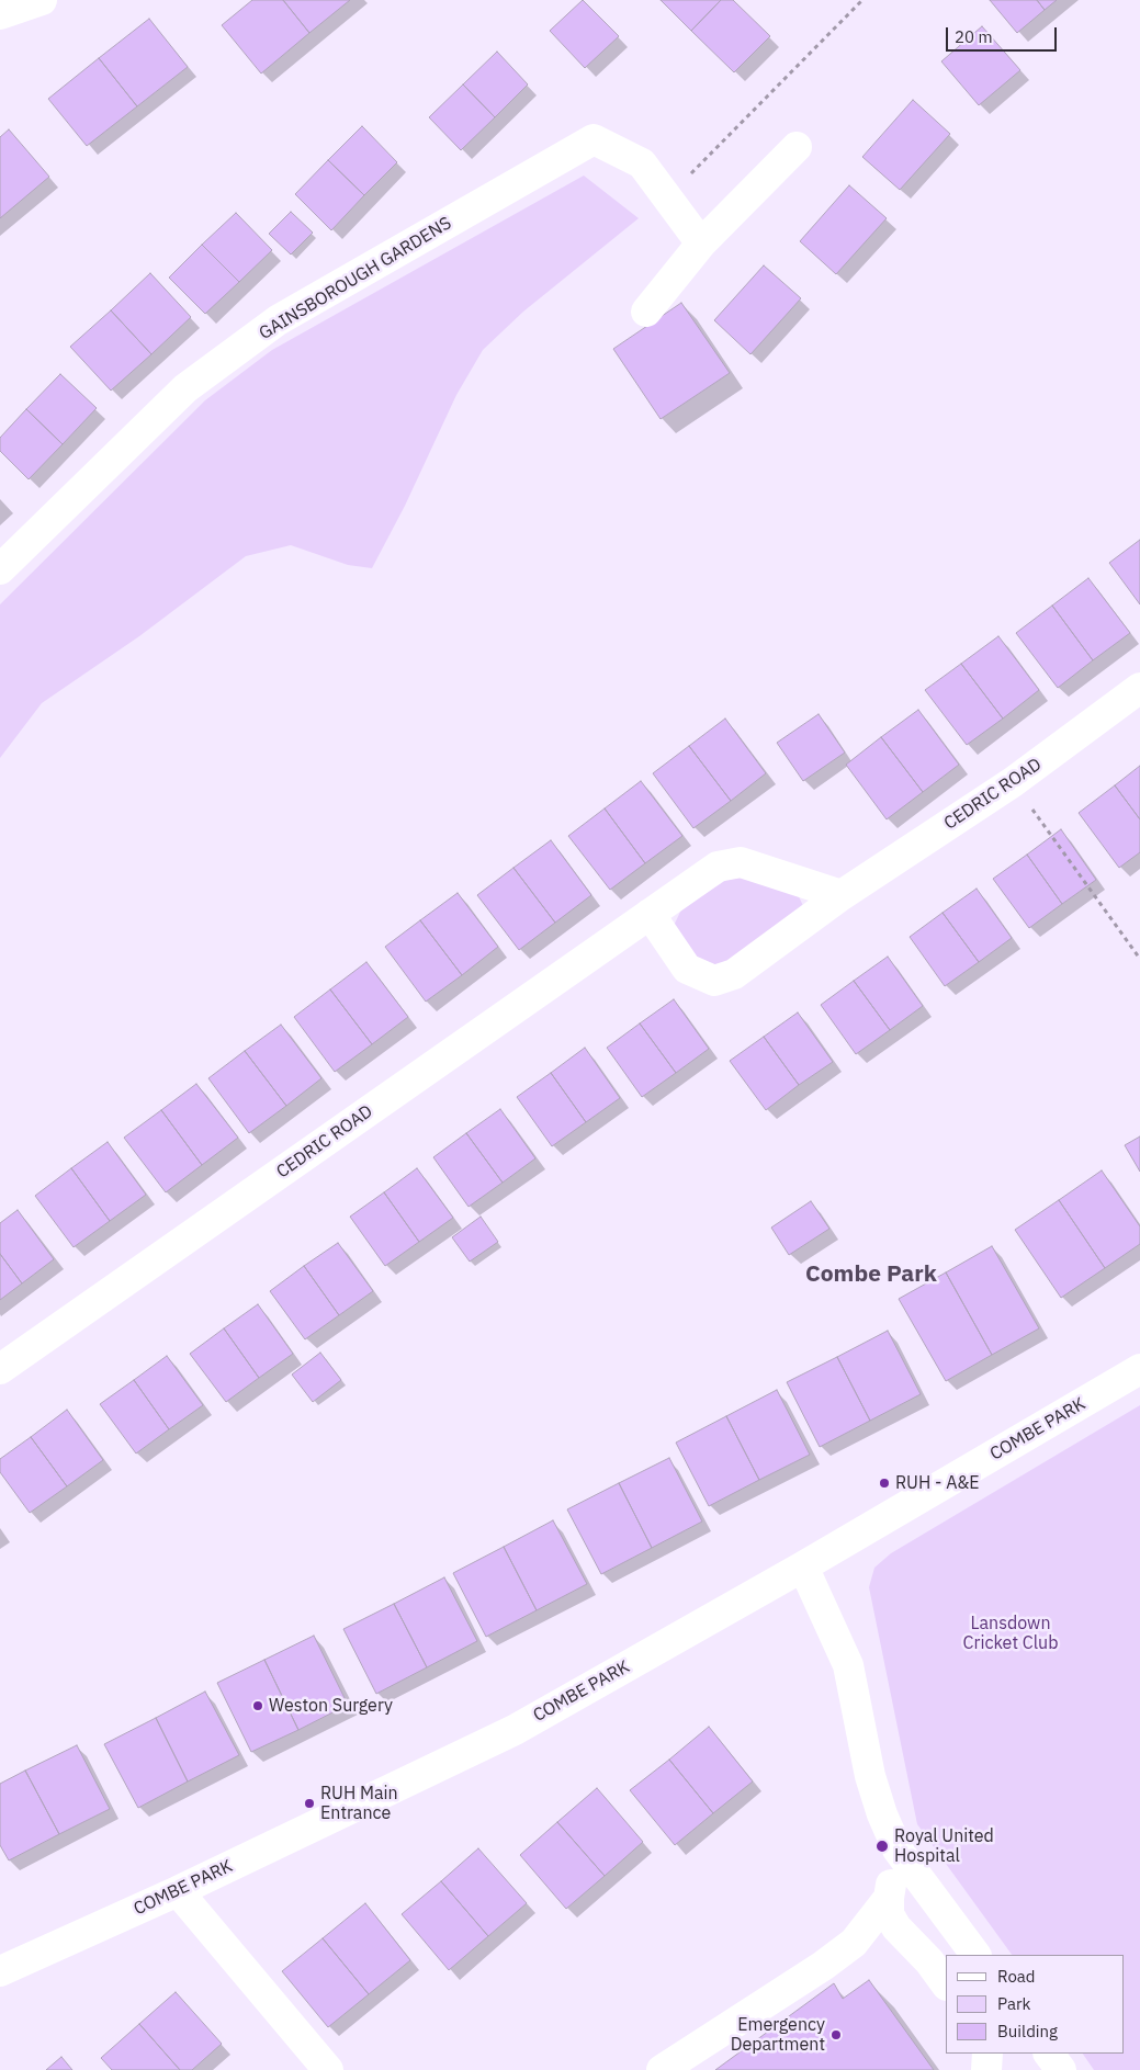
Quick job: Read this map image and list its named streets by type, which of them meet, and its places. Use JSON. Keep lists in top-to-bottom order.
{
  "streets": {
    "street": ["GAINSBOROUGH GARDENS", "CEDRIC ROAD", "COMBE PARK"]
  },
  "districts": ["Combe Park"],
  "parks": ["Lansdown Cricket Club"],
  "places": [
    "RUH - A&E",
    "Weston Surgery",
    "RUH Main Entrance",
    "Royal United Hospital",
    "Emergency Department"
  ],
  "legend": ["Road", "Park", "Building"],
  "scale_bar": "20 m"
}
